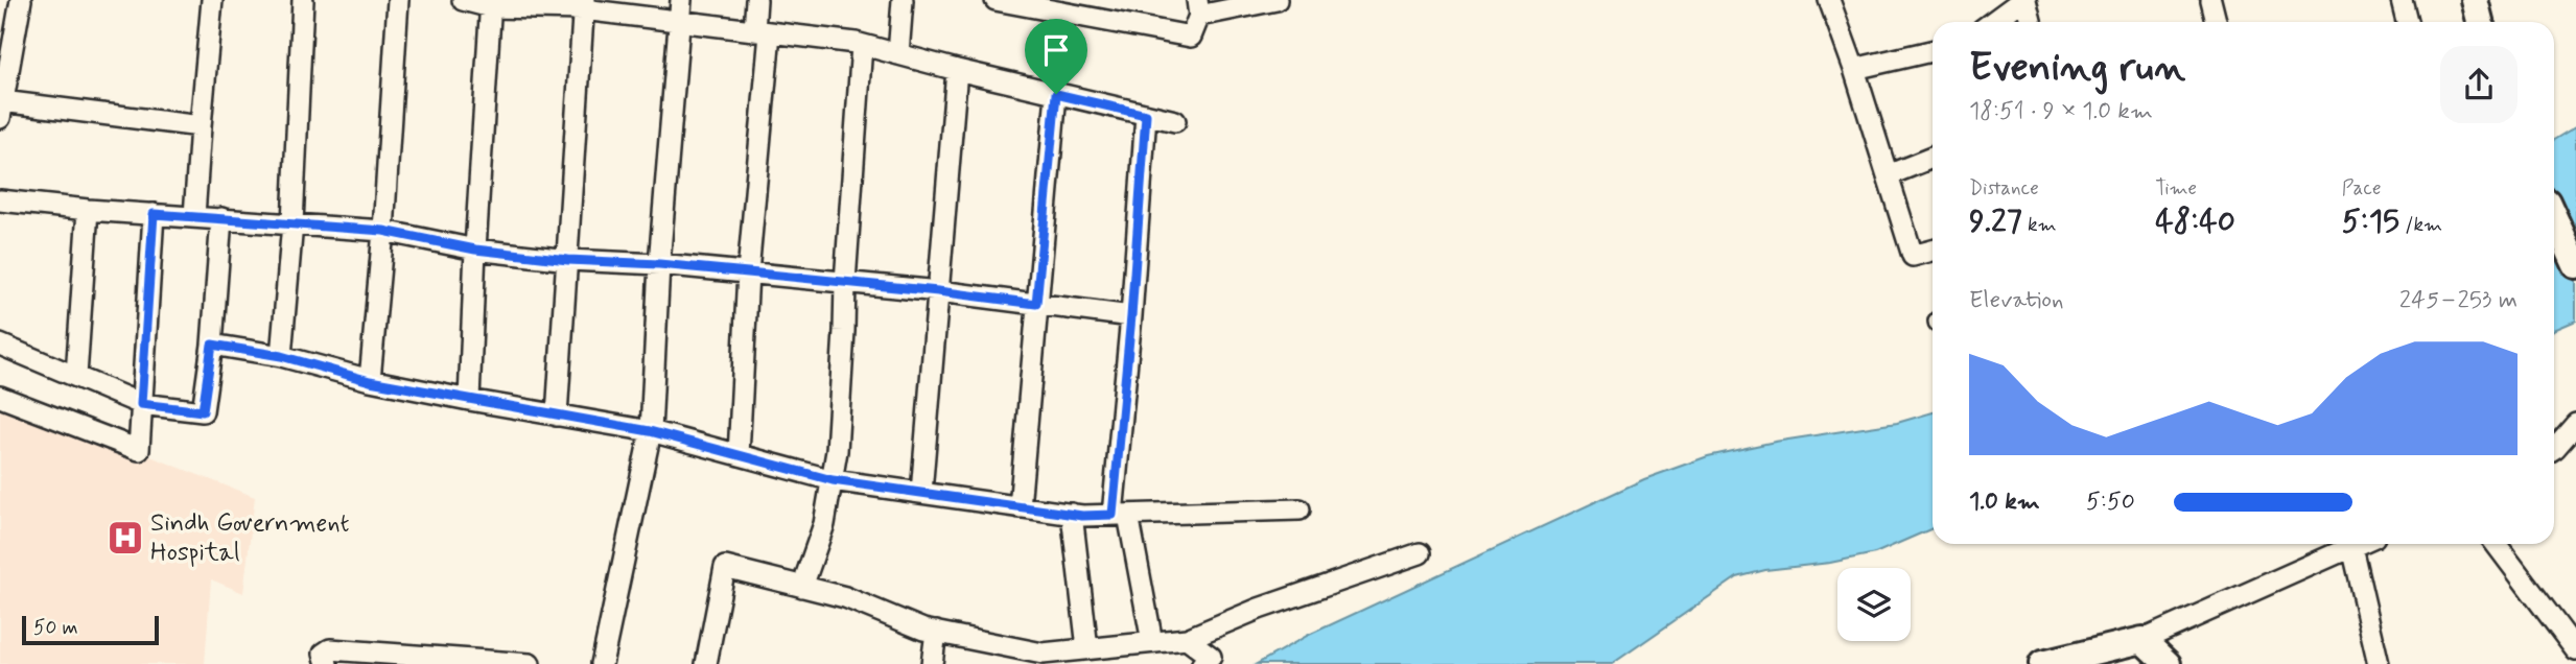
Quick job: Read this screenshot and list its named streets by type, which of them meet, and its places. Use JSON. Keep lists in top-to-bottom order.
{
  "places": {
    "hospital": ["Sindh Government Hospital"]
  },
  "scale_bar": "50 m",
  "page": {
    "heading": ["Evening run", "18:51 · 9 × 1.0 km"],
    "stats": [
      ["Distance", "9.27 km"],
      ["Time", "48:40"],
      ["Pace", "5:15 /km"]
    ],
    "chart": ["Elevation", "245–253 m"],
    "list": [
      {
        "name": "1.0 km",
        "note": "5:50"
      }
    ],
    "scale": "50 m"
  }
}
